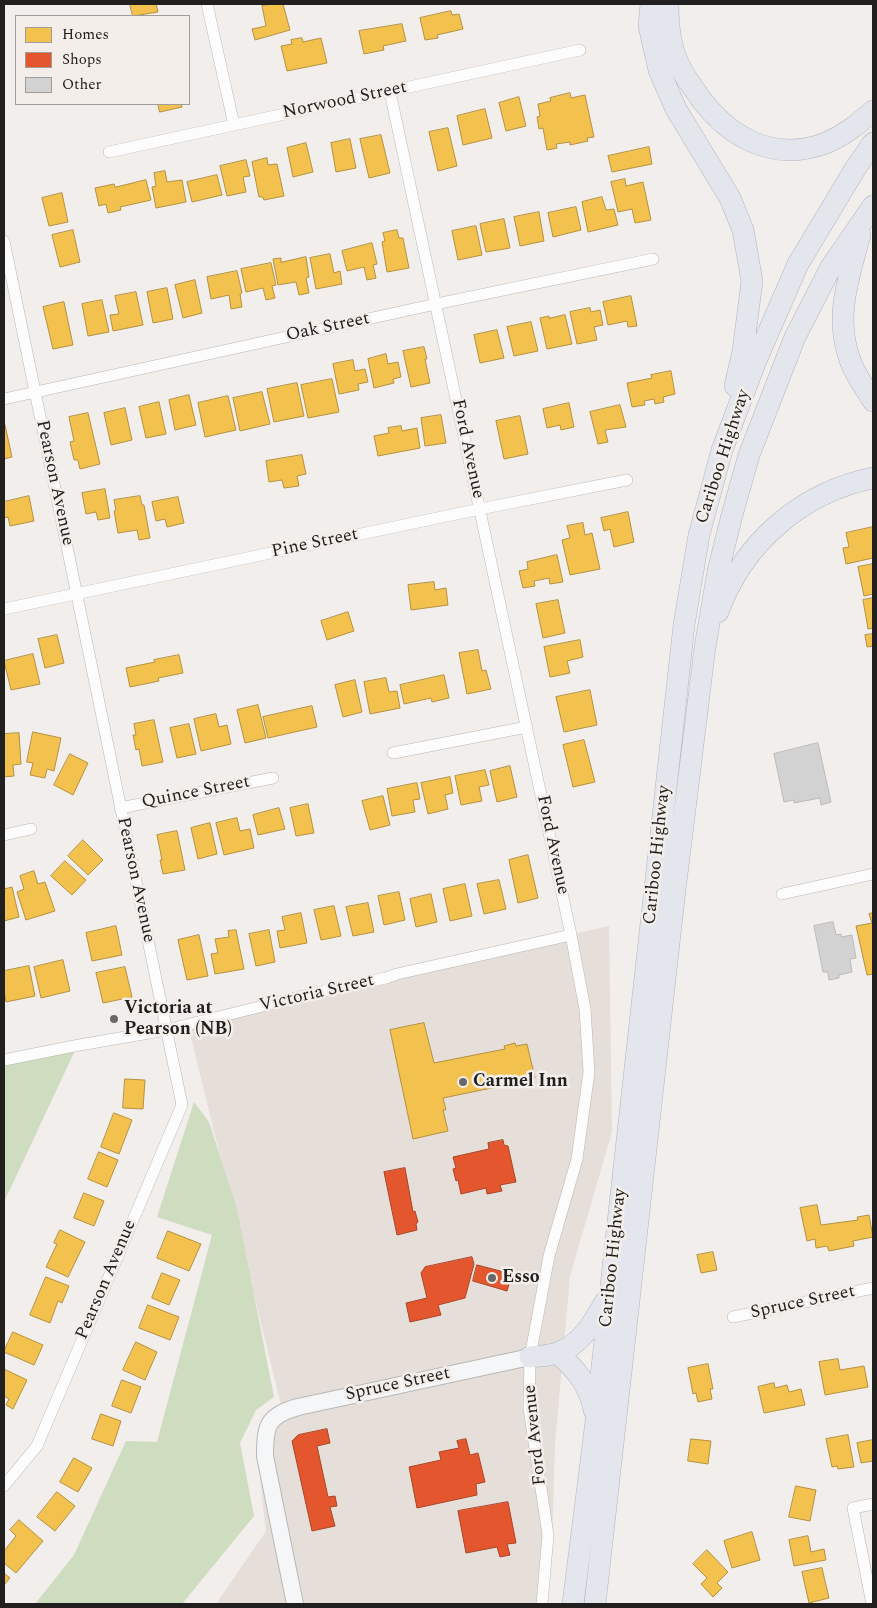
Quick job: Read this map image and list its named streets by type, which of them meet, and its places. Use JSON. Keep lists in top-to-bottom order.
{
  "streets": {
    "highway": ["Cariboo Highway"],
    "street": [
      "Norwood Street",
      "Oak Street",
      "Ford Avenue",
      "Pearson Avenue",
      "Pine Street",
      "Quince Street",
      "Victoria Street",
      "Spruce Street"
    ]
  },
  "crossings": [
    ["Norwood Street", "Ford Avenue"],
    ["Oak Street", "Ford Avenue"],
    ["Oak Street", "Pearson Avenue"],
    ["Ford Avenue", "Pine Street"],
    ["Ford Avenue", "Victoria Street"],
    ["Ford Avenue", "Spruce Street"],
    ["Pearson Avenue", "Pine Street"],
    ["Pearson Avenue", "Quince Street"],
    ["Pearson Avenue", "Victoria Street"]
  ],
  "places": ["Victoria at Pearson (NB)", "Carmel Inn", "Esso"],
  "legend": ["Homes", "Shops", "Other"]
}
